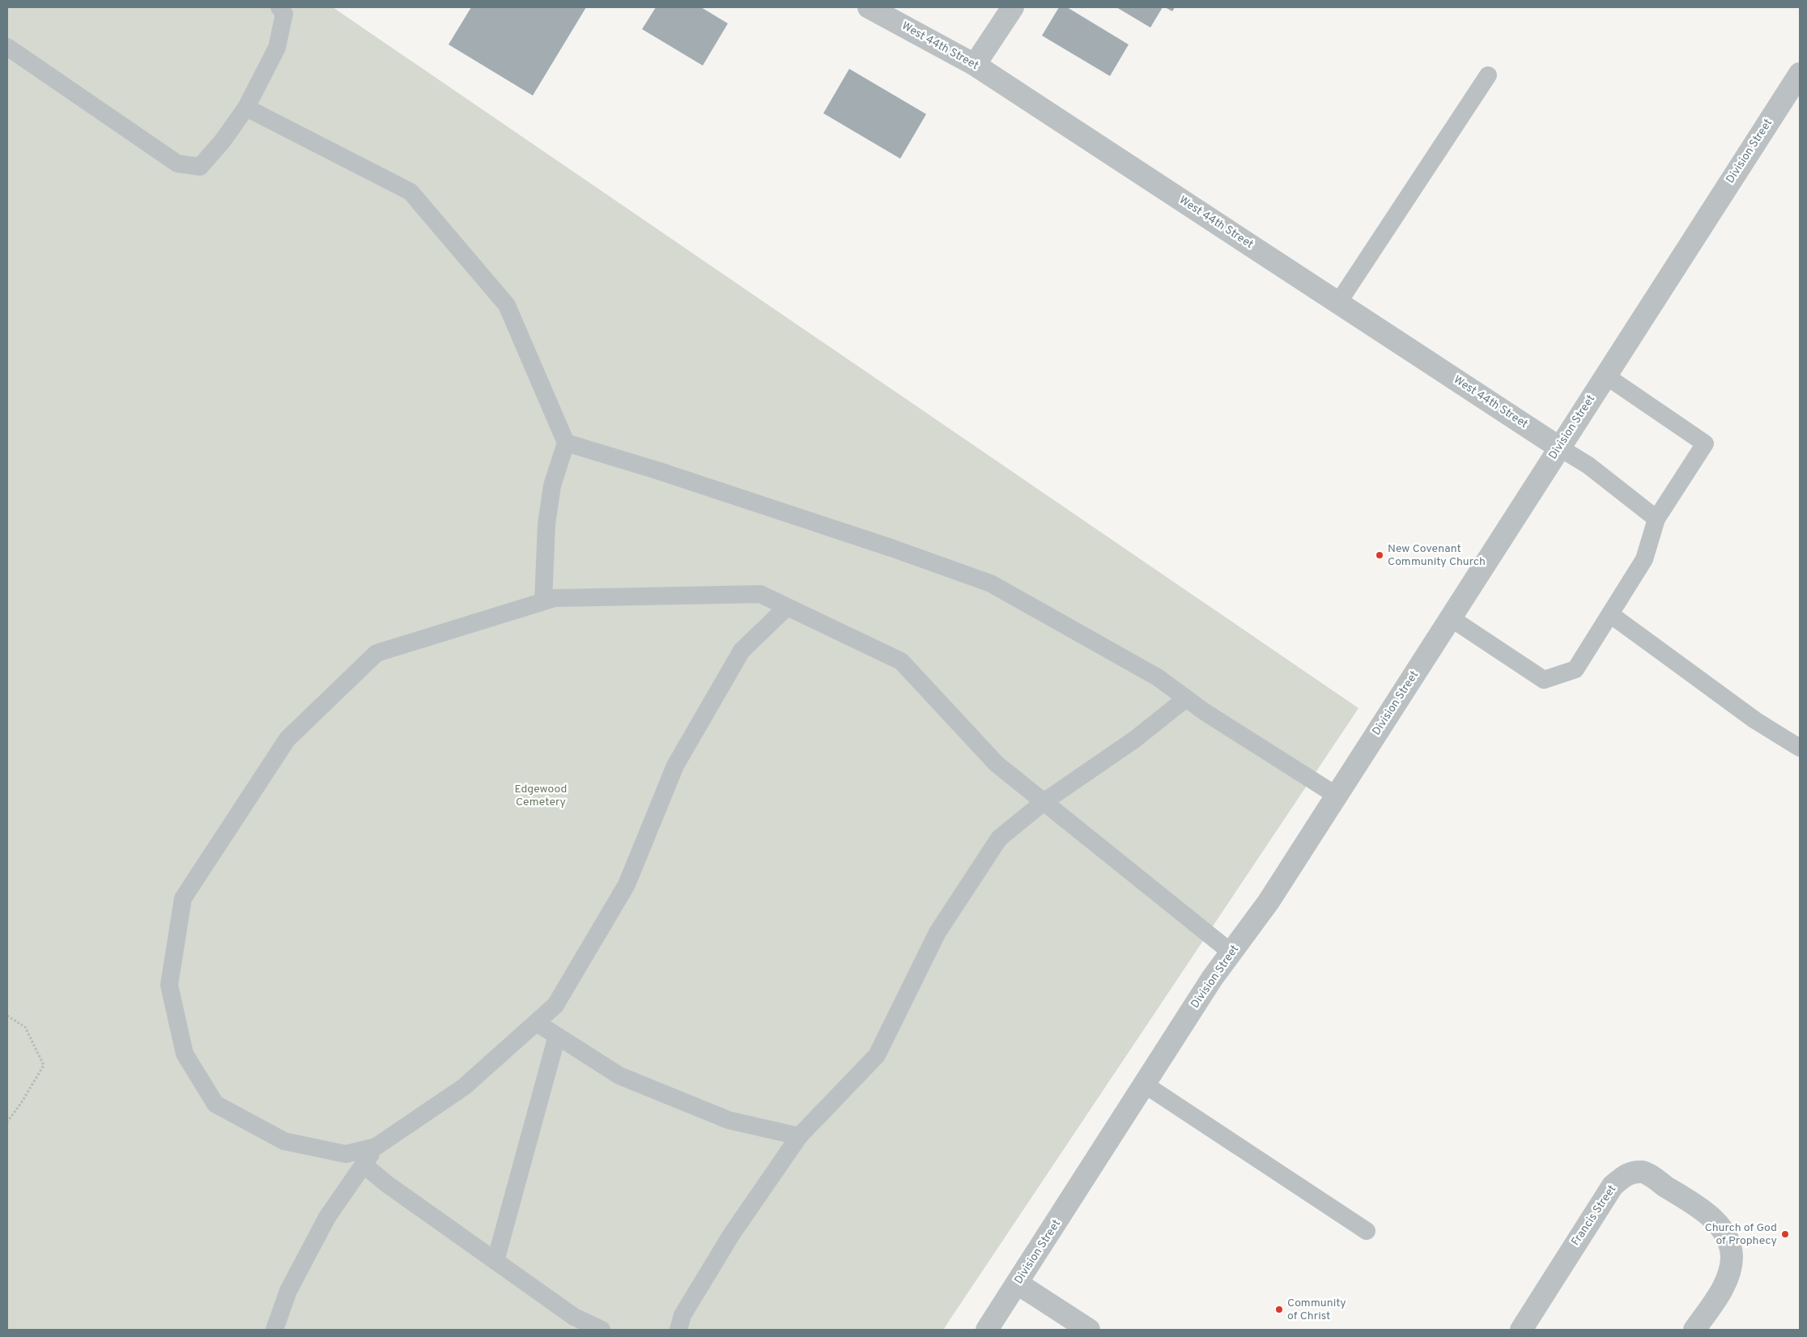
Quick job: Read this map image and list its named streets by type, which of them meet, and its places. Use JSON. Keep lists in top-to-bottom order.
{
  "streets": {
    "street": ["West 44th Street", "Division Street", "Francis Street"]
  },
  "crossings": [
    ["West 44th Street", "Division Street"]
  ],
  "parks": ["Edgewood Cemetery"],
  "places": ["New Covenant Community Church", "Church of God of Prophecy", "Community of Christ"]
}
